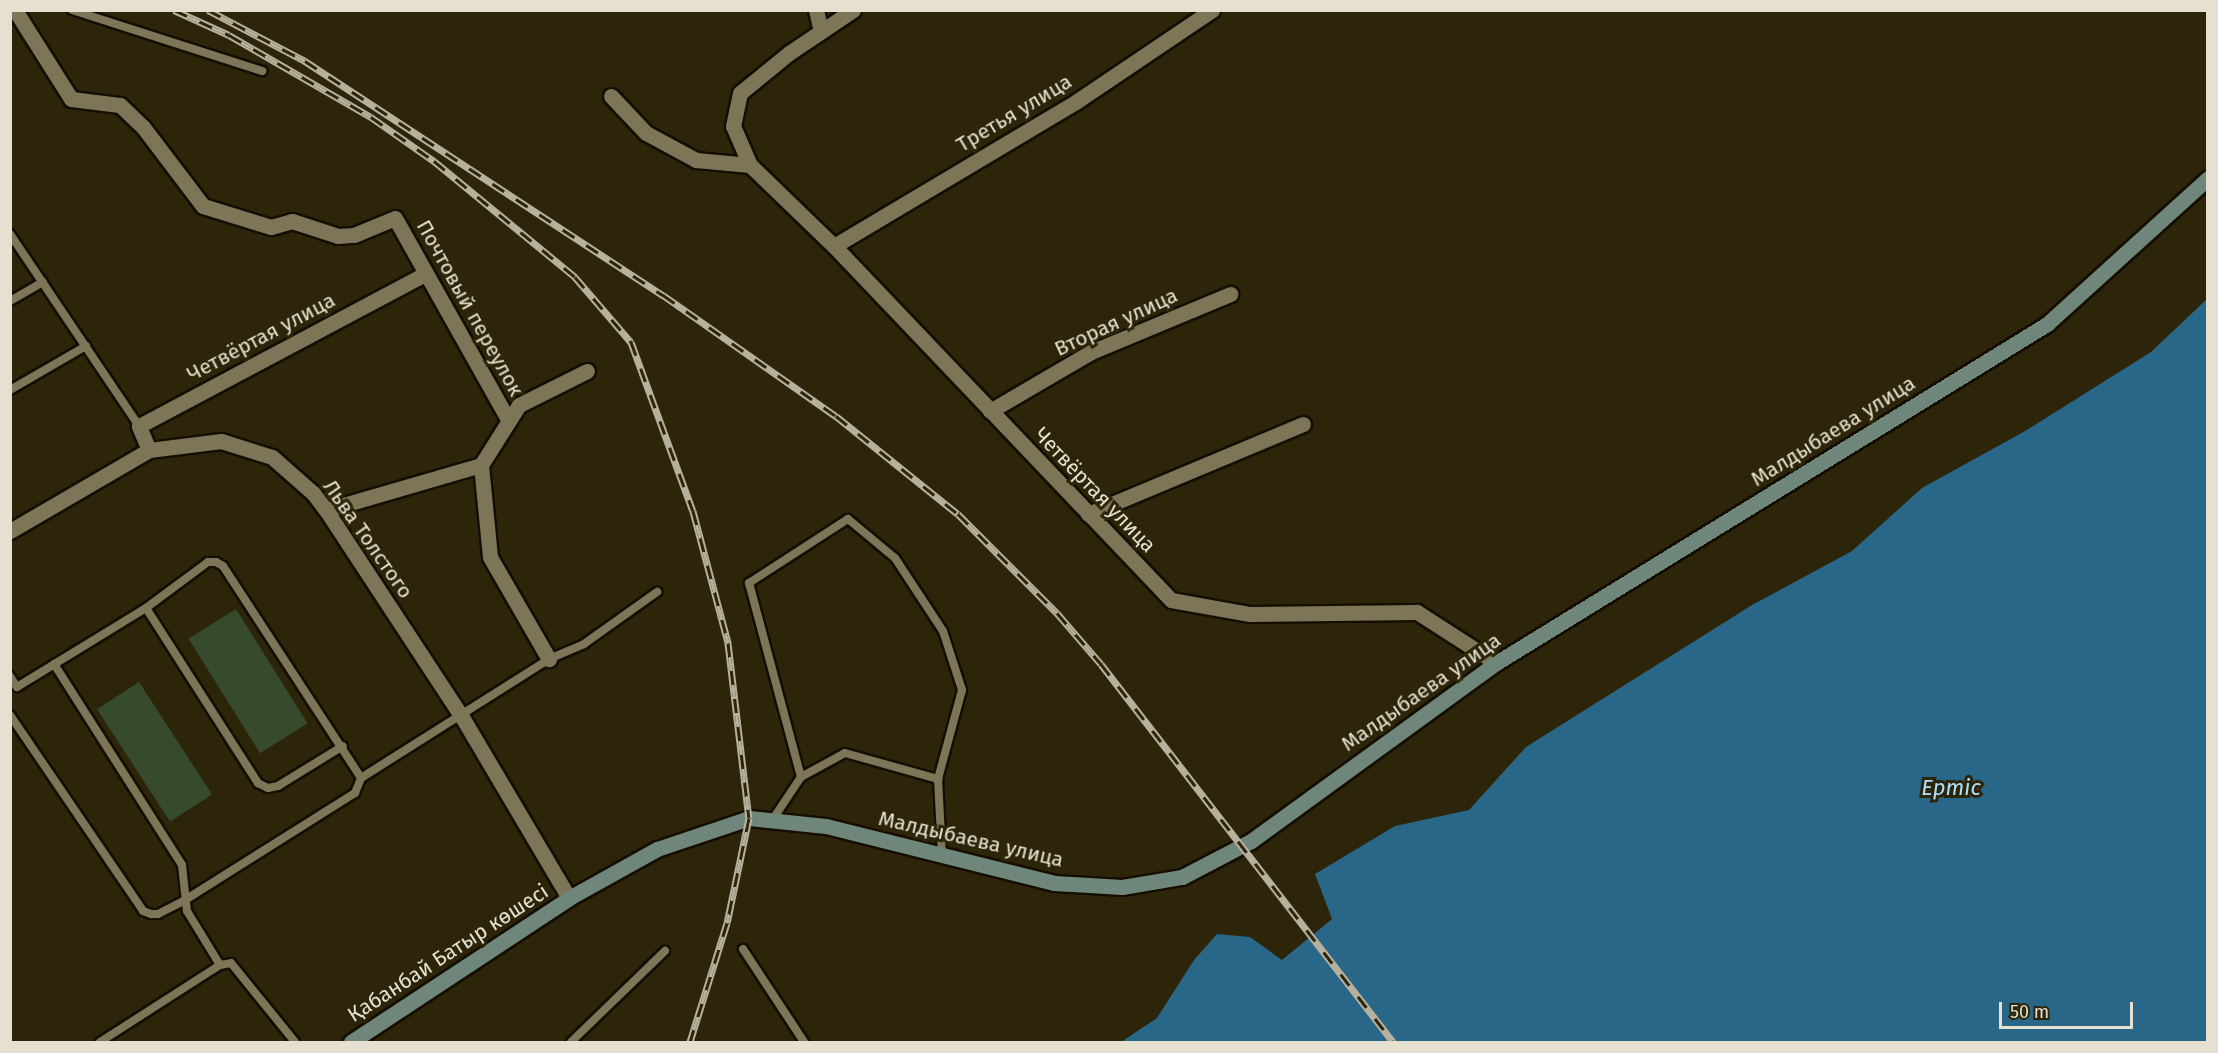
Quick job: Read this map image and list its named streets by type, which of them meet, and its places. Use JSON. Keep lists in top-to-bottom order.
{
  "streets": {
    "main road": ["Малдыбаева улица", "Қабанбай Батыр көшесі"],
    "street": [
      "Третья улица",
      "Почтовый переулок",
      "Вторая улица",
      "Четвёртая улица",
      "Льва Толстого"
    ]
  },
  "crossings": [
    ["Третья улица", "Четвёртая улица"],
    ["Почтовый переулок", "Четвёртая улица"],
    ["Вторая улица", "Четвёртая улица"],
    ["Четвёртая улица", "Малдыбаева улица"],
    ["Малдыбаева улица", "Льва Толстого"],
    ["Малдыбаева улица", "Қабанбай Батыр көшесі"],
    ["Льва Толстого", "Қабанбай Батыр көшесі"]
  ],
  "water": ["Ертіс"],
  "scale_bar": "50 m"
}
